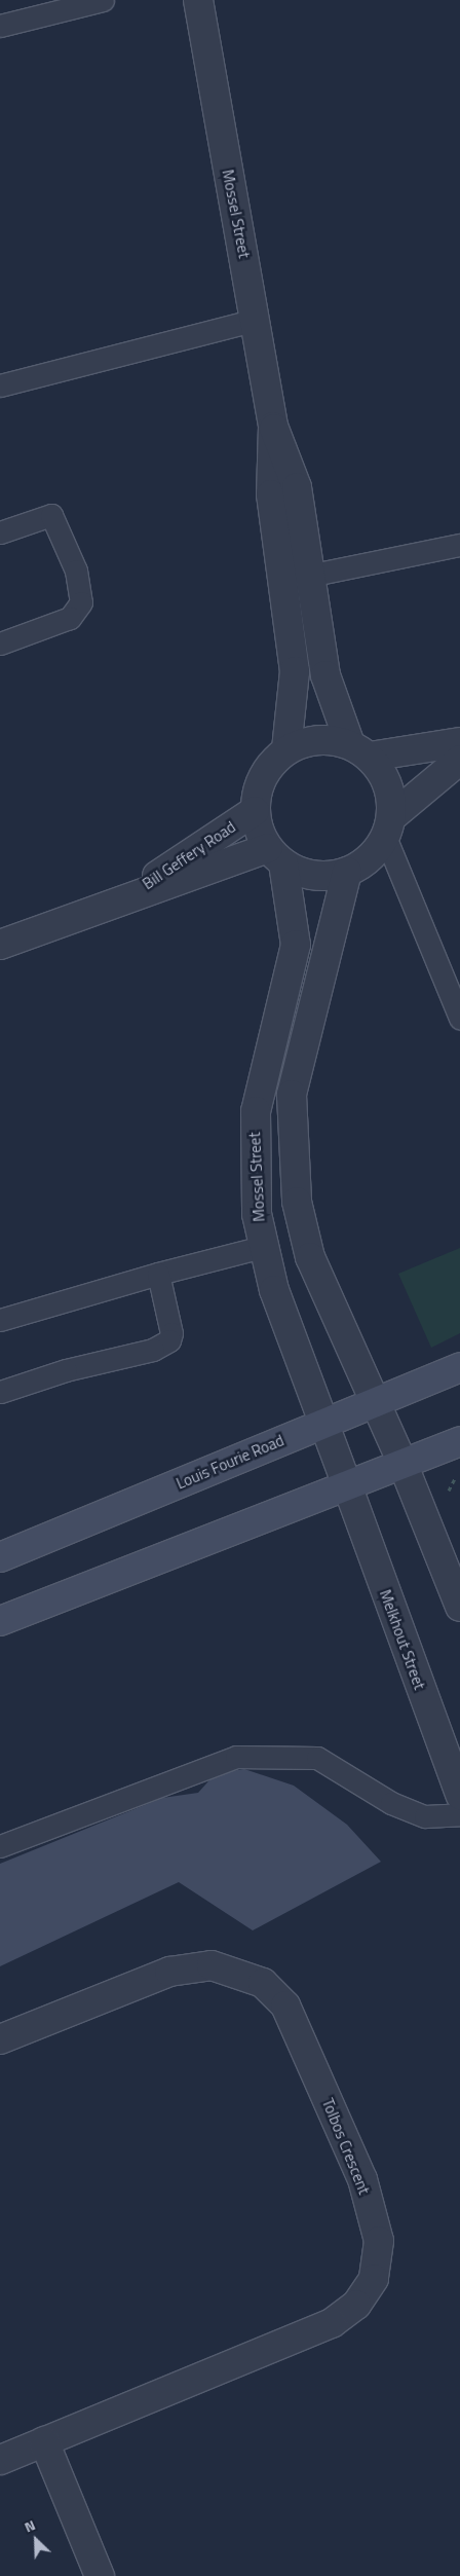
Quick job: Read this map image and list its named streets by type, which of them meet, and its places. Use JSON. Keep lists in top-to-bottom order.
{
  "streets": {
    "main road": ["Louis Fourie Road"],
    "street": [
      "Mossel Street",
      "Bill Geffery Road",
      "Melkhout Street",
      "Tolbos Crescent"
    ]
  },
  "crossings": [
    ["Mossel Street", "Bill Geffery Road"],
    ["Mossel Street", "Louis Fourie Road"],
    ["Mossel Street", "Melkhout Street"]
  ],
  "north": "top left"
}
